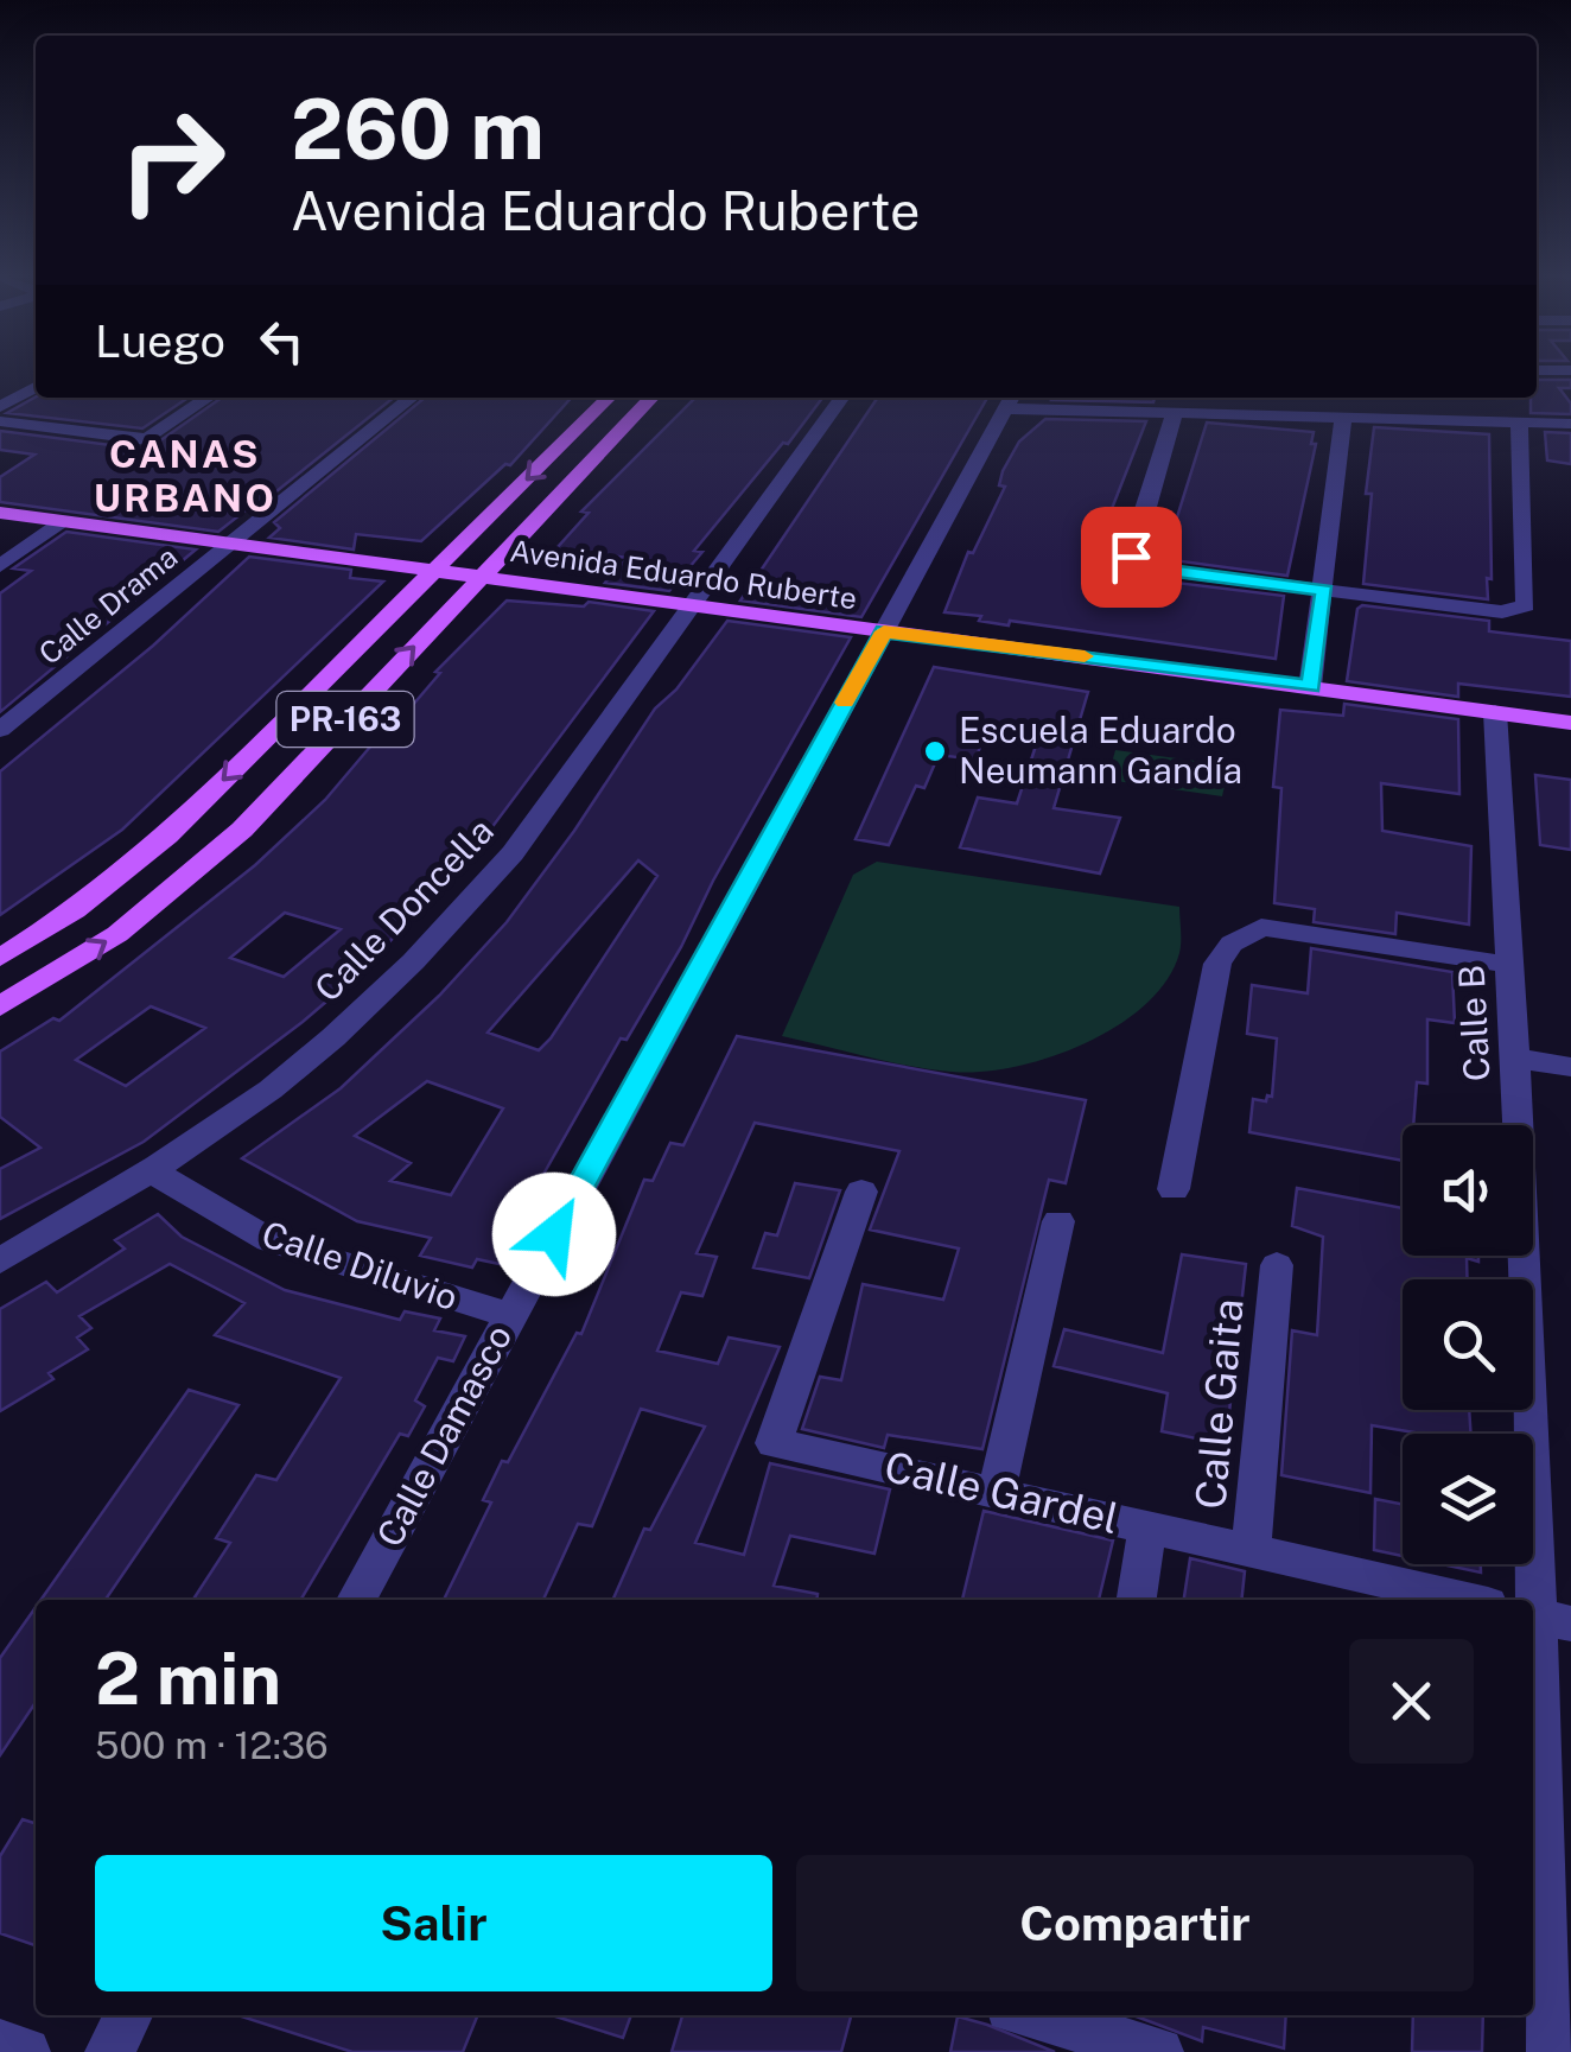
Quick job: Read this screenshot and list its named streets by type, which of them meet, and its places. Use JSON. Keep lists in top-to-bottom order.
{
  "streets": {
    "main road": ["Avenida Eduardo Ruberte", "PR-163"],
    "street": [
      "Calle Drama",
      "Calle Doncella",
      "Calle B",
      "Calle Diluvio",
      "Calle Gaita",
      "Calle Damasco",
      "Calle Gardel"
    ]
  },
  "crossings": [
    ["Avenida Eduardo Ruberte", "Calle Drama"],
    ["Avenida Eduardo Ruberte", "PR-163"],
    ["Avenida Eduardo Ruberte", "Calle Doncella"],
    ["Avenida Eduardo Ruberte", "Calle B"],
    ["Avenida Eduardo Ruberte", "Calle Damasco"],
    ["Calle Doncella", "Calle Diluvio"],
    ["Calle Diluvio", "Calle Damasco"],
    ["Calle Gaita", "Calle Gardel"]
  ],
  "districts": ["CANAS URBANO"],
  "places": ["Escuela Eduardo Neumann Gandía"],
  "page": {
    "turn": ["260 m", "Avenida Eduardo Ruberte"],
    "then": "Luego",
    "heading": ["2 min", "500 m · 12:36"],
    "buttons": ["Salir", "Compartir"]
  }
}
